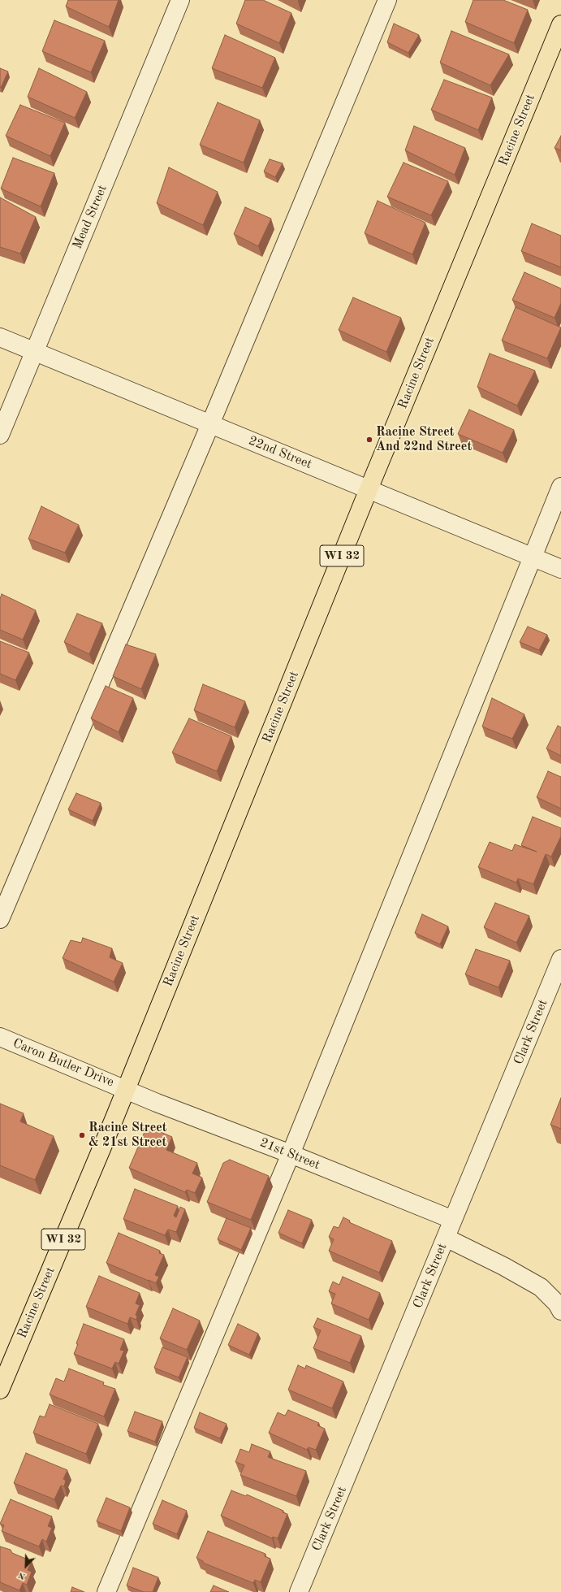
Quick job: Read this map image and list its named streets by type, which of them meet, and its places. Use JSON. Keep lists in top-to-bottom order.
{
  "streets": {
    "main road": ["Racine Street", "WI 32"],
    "street": [
      "Mead Street",
      "22nd Street",
      "Clark Street",
      "Caron Butler Drive",
      "21st Street"
    ]
  },
  "crossings": [
    ["Racine Street", "22nd Street"],
    ["Racine Street", "Caron Butler Drive"],
    ["Racine Street", "21st Street"],
    ["Mead Street", "22nd Street"],
    ["Clark Street", "21st Street"],
    ["Caron Butler Drive", "21st Street"]
  ],
  "places": ["Racine Street And 22nd Street", "Racine Street & 21st Street"],
  "north": "bottom left"
}
